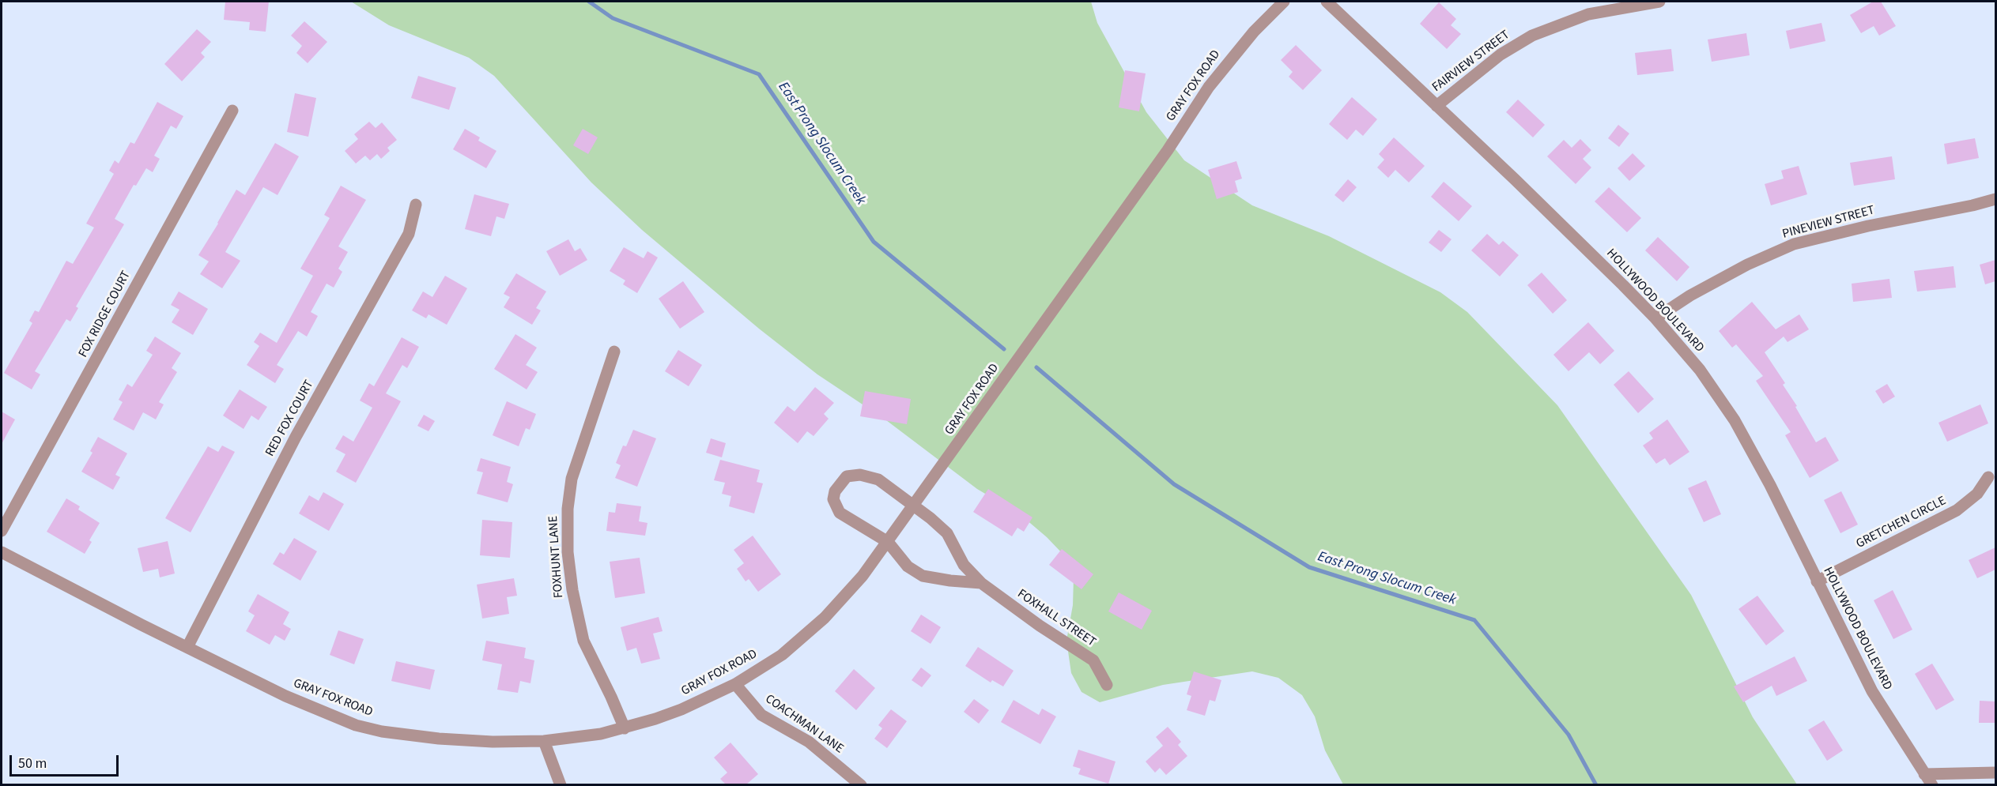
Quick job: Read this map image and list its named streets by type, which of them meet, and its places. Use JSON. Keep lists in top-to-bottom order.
{
  "streets": {
    "street": [
      "FAIRVIEW STREET",
      "GRAY FOX ROAD",
      "PINEVIEW STREET",
      "HOLLYWOOD BOULEVARD",
      "FOX RIDGE COURT",
      "RED FOX COURT",
      "GRETCHEN CIRCLE",
      "FOXHUNT LANE",
      "FOXHALL STREET",
      "COACHMAN LANE"
    ]
  },
  "crossings": [
    ["FAIRVIEW STREET", "HOLLYWOOD BOULEVARD"],
    ["GRAY FOX ROAD", "RED FOX COURT"],
    ["GRAY FOX ROAD", "FOXHUNT LANE"],
    ["GRAY FOX ROAD", "FOXHALL STREET"],
    ["GRAY FOX ROAD", "COACHMAN LANE"],
    ["PINEVIEW STREET", "HOLLYWOOD BOULEVARD"],
    ["HOLLYWOOD BOULEVARD", "GRETCHEN CIRCLE"]
  ],
  "water": ["East Prong Slocum Creek"],
  "scale_bar": "50 m"
}
